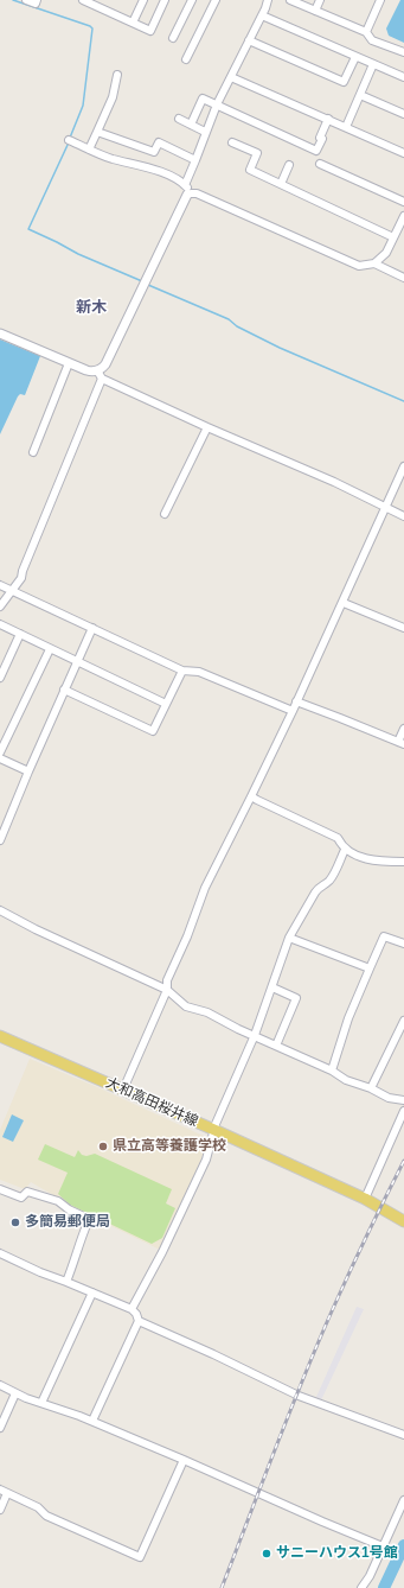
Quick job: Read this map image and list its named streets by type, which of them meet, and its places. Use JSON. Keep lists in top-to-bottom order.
{
  "streets": {
    "main road": ["大和高田桜井線"]
  },
  "districts": ["新木"],
  "places": ["県立高等養護学校", "多簡易郵便局", "サニーハウス1号館"]
}
